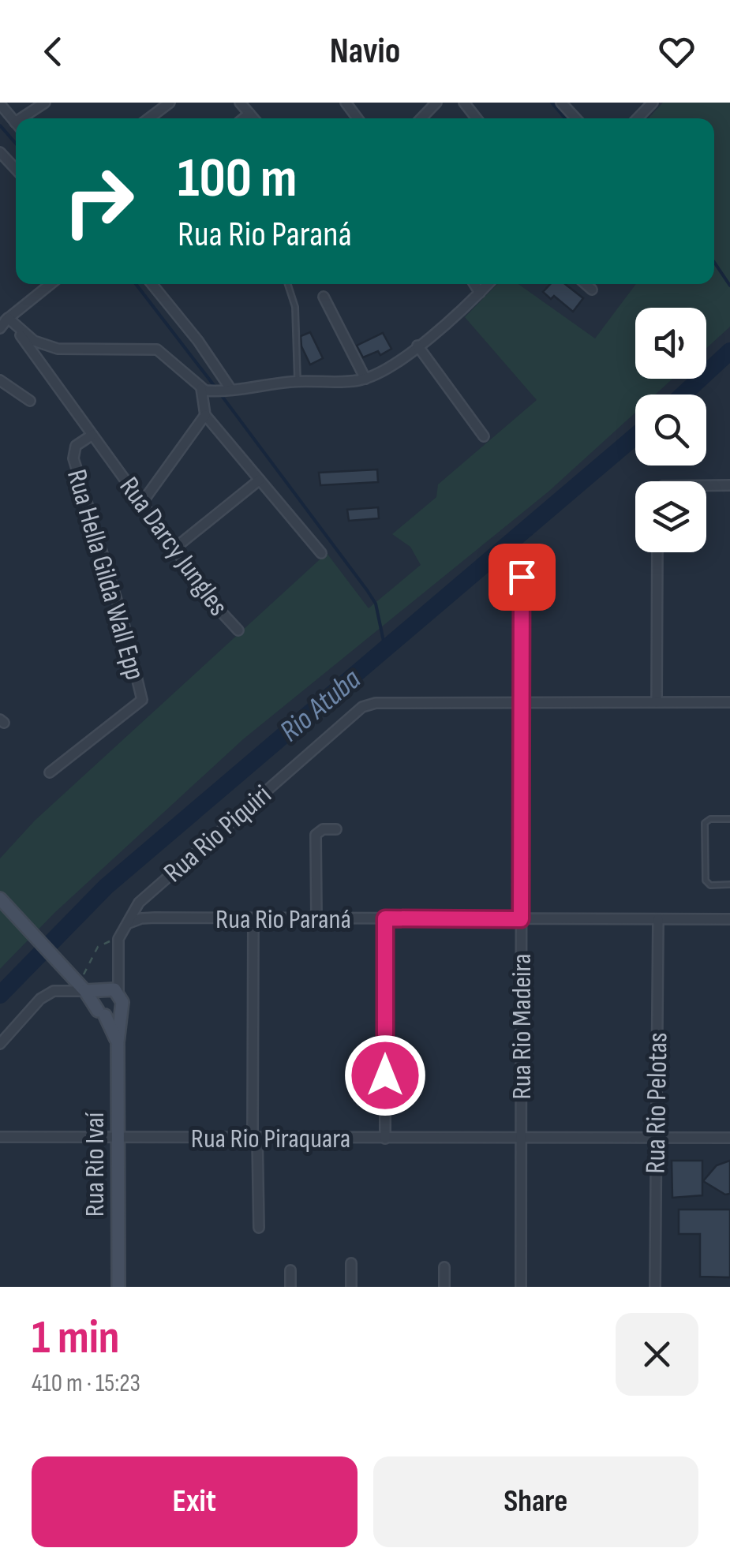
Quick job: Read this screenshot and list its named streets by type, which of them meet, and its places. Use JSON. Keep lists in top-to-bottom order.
{
  "streets": {
    "street": [
      "Rua Darcy Jungles",
      "Rua Hella Gilda Wall Epp",
      "Rua Rio Piquiri",
      "Rua Rio Paraná",
      "Rua Rio Madeira",
      "Rua Rio Pelotas",
      "Rua Rio Piraquara",
      "Rua Rio Ivaí"
    ]
  },
  "crossings": [
    ["Rua Darcy Jungles", "Rua Hella Gilda Wall Epp"],
    ["Rua Rio Piquiri", "Rua Rio Paraná"],
    ["Rua Rio Piquiri", "Rua Rio Madeira"],
    ["Rua Rio Paraná", "Rua Rio Madeira"],
    ["Rua Rio Paraná", "Rua Rio Pelotas"],
    ["Rua Rio Madeira", "Rua Rio Piraquara"],
    ["Rua Rio Pelotas", "Rua Rio Piraquara"],
    ["Rua Rio Piraquara", "Rua Rio Ivaí"]
  ],
  "water": ["Rio Atuba"],
  "page": {
    "header": "Navio",
    "turn": ["100 m", "Rua Rio Paraná"],
    "heading": ["1 min", "410 m · 15:23"],
    "buttons": ["Exit", "Share"]
  }
}
